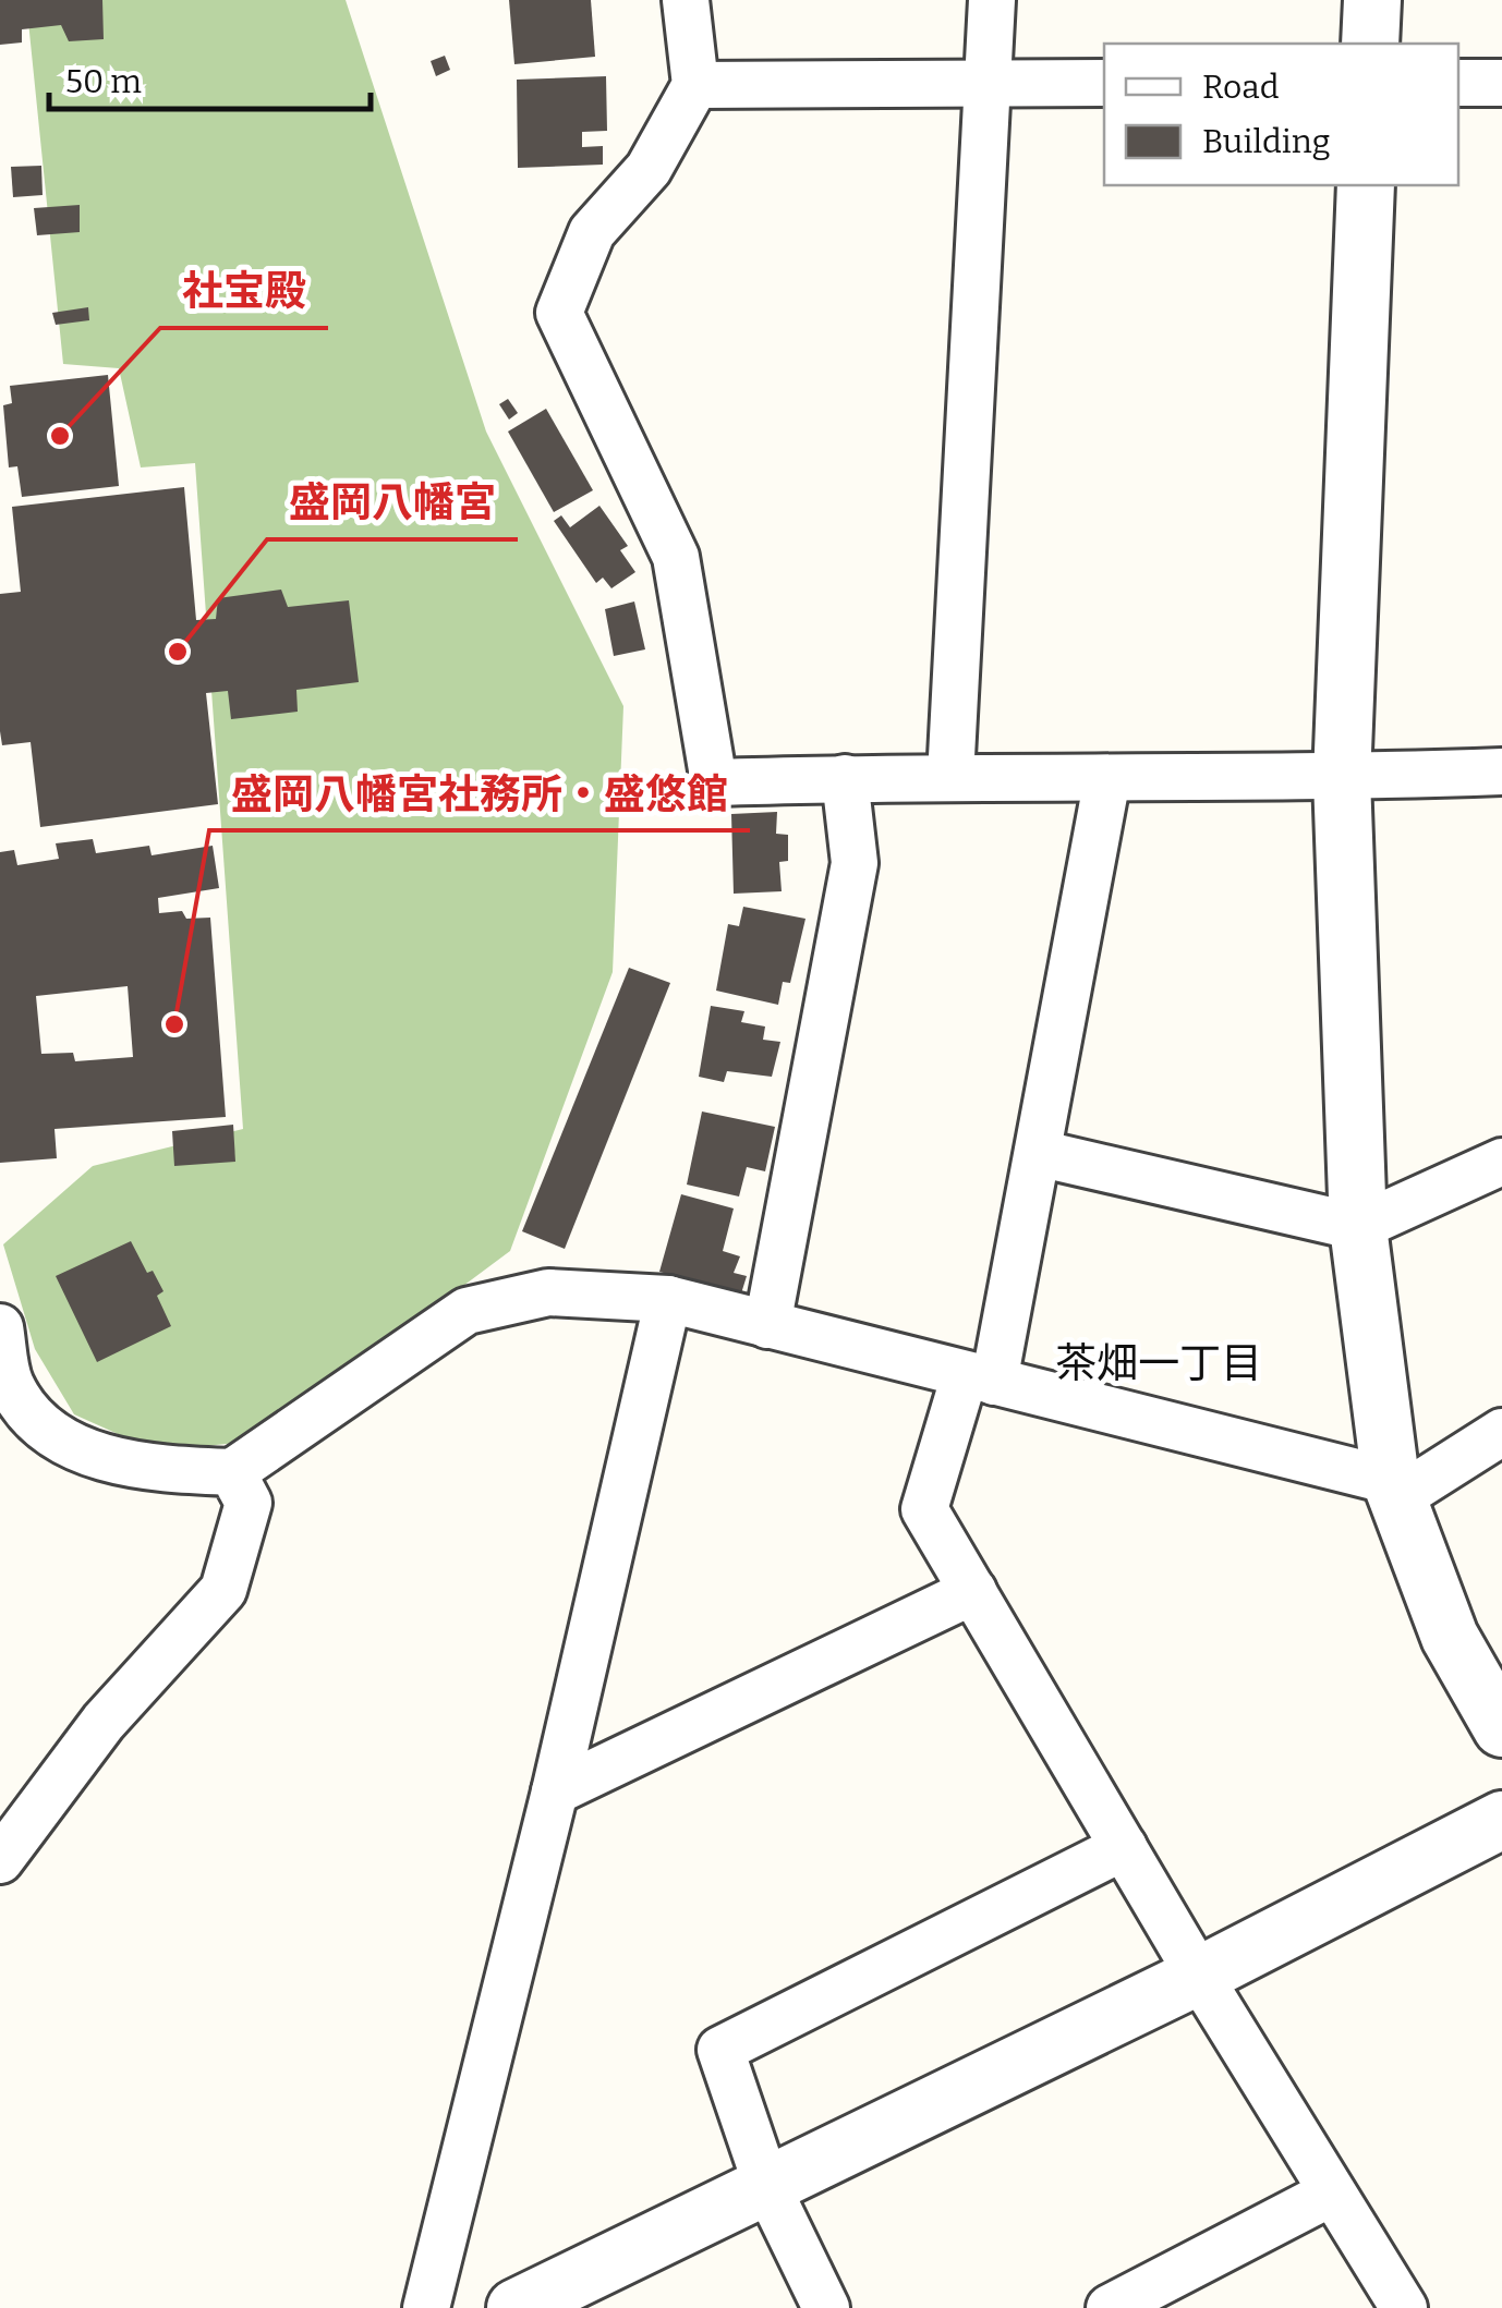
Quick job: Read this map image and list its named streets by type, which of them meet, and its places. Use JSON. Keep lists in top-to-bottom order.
{
  "districts": ["茶畑一丁目"],
  "places": ["社宝殿", "盛岡八幡宮", "盛岡八幡宮社務所・盛悠館"],
  "legend": ["Road", "Building"],
  "scale_bar": "50 m"
}
